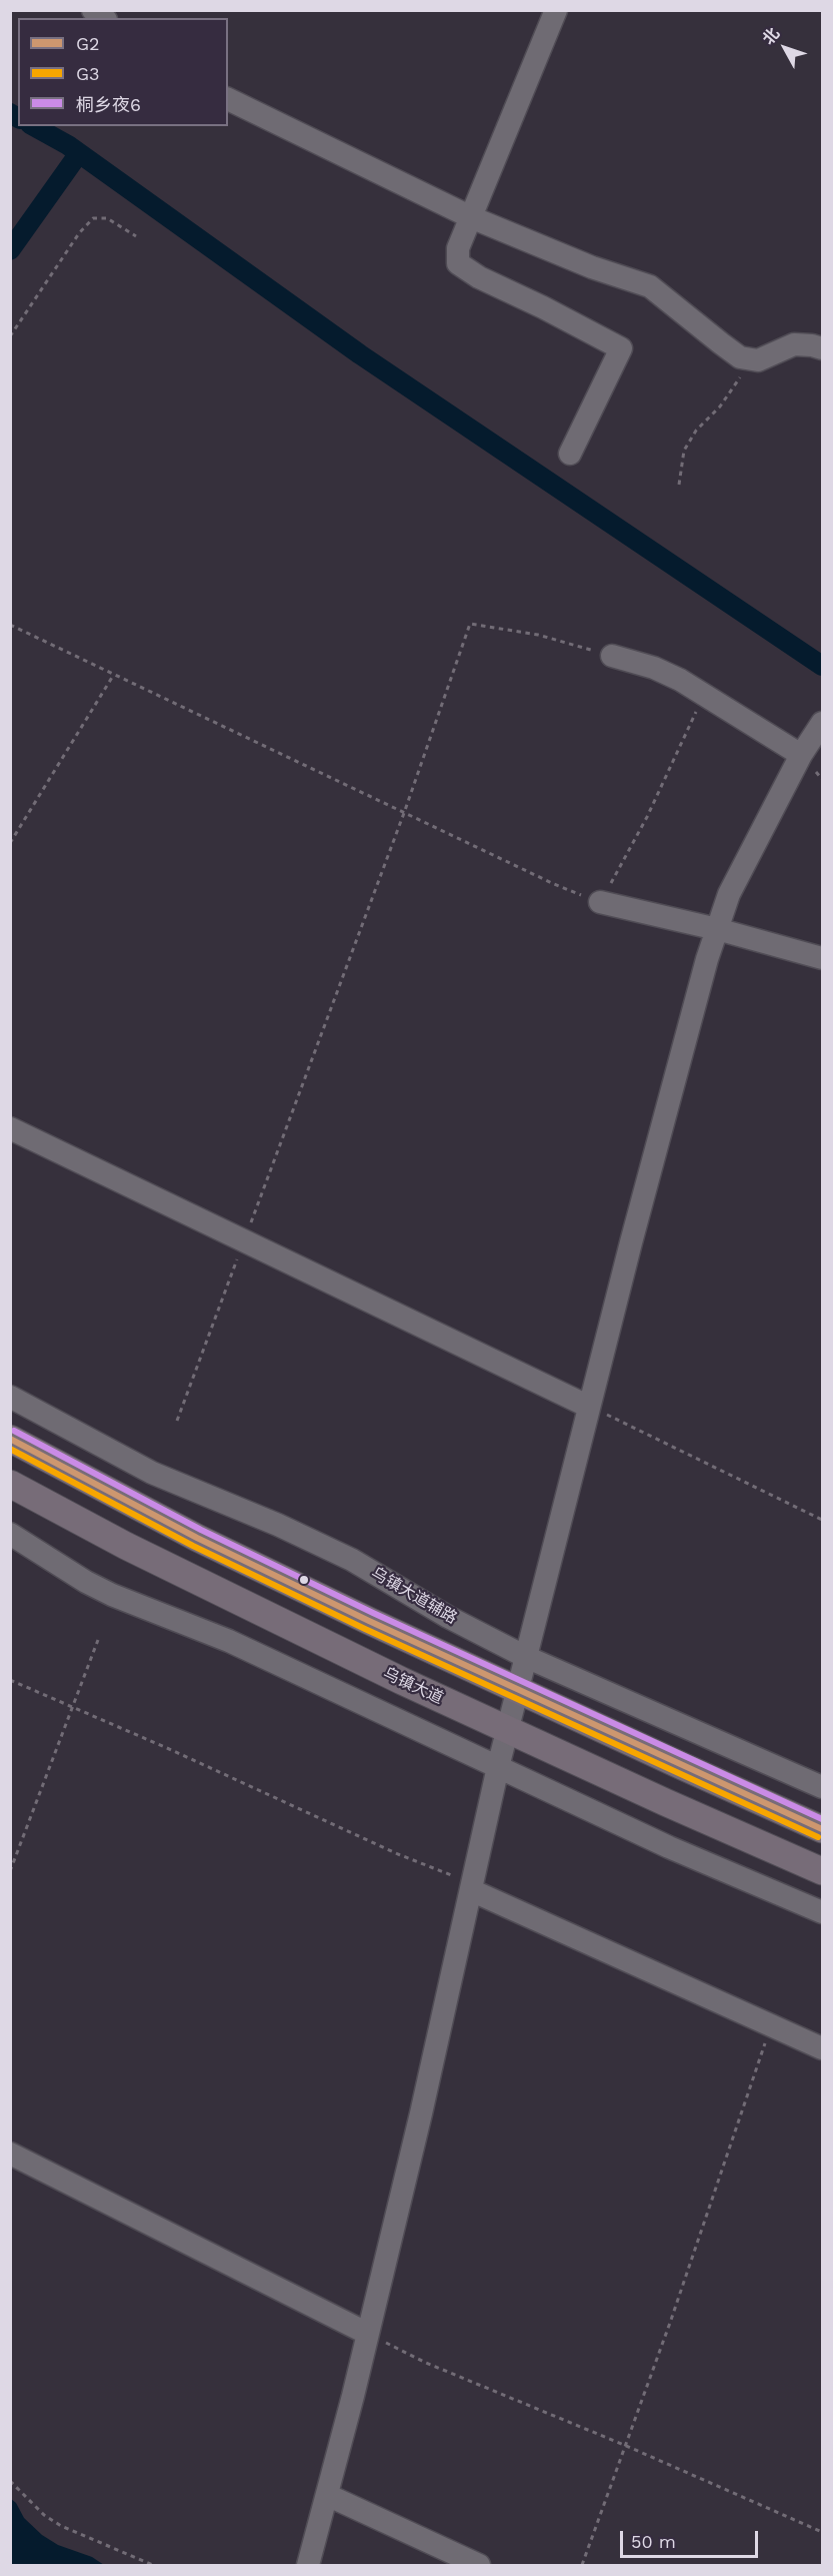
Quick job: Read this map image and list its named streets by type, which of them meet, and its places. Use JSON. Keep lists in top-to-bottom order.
{
  "streets": {
    "main road": ["乌镇大道"],
    "street": ["乌镇大道辅路"]
  },
  "lines": ["transit line 桐乡夜6", "transit line G2", "transit line G3"],
  "legend": ["G2", "G3", "桐乡夜6"],
  "scale_bar": "50 m",
  "north": "top left"
}
